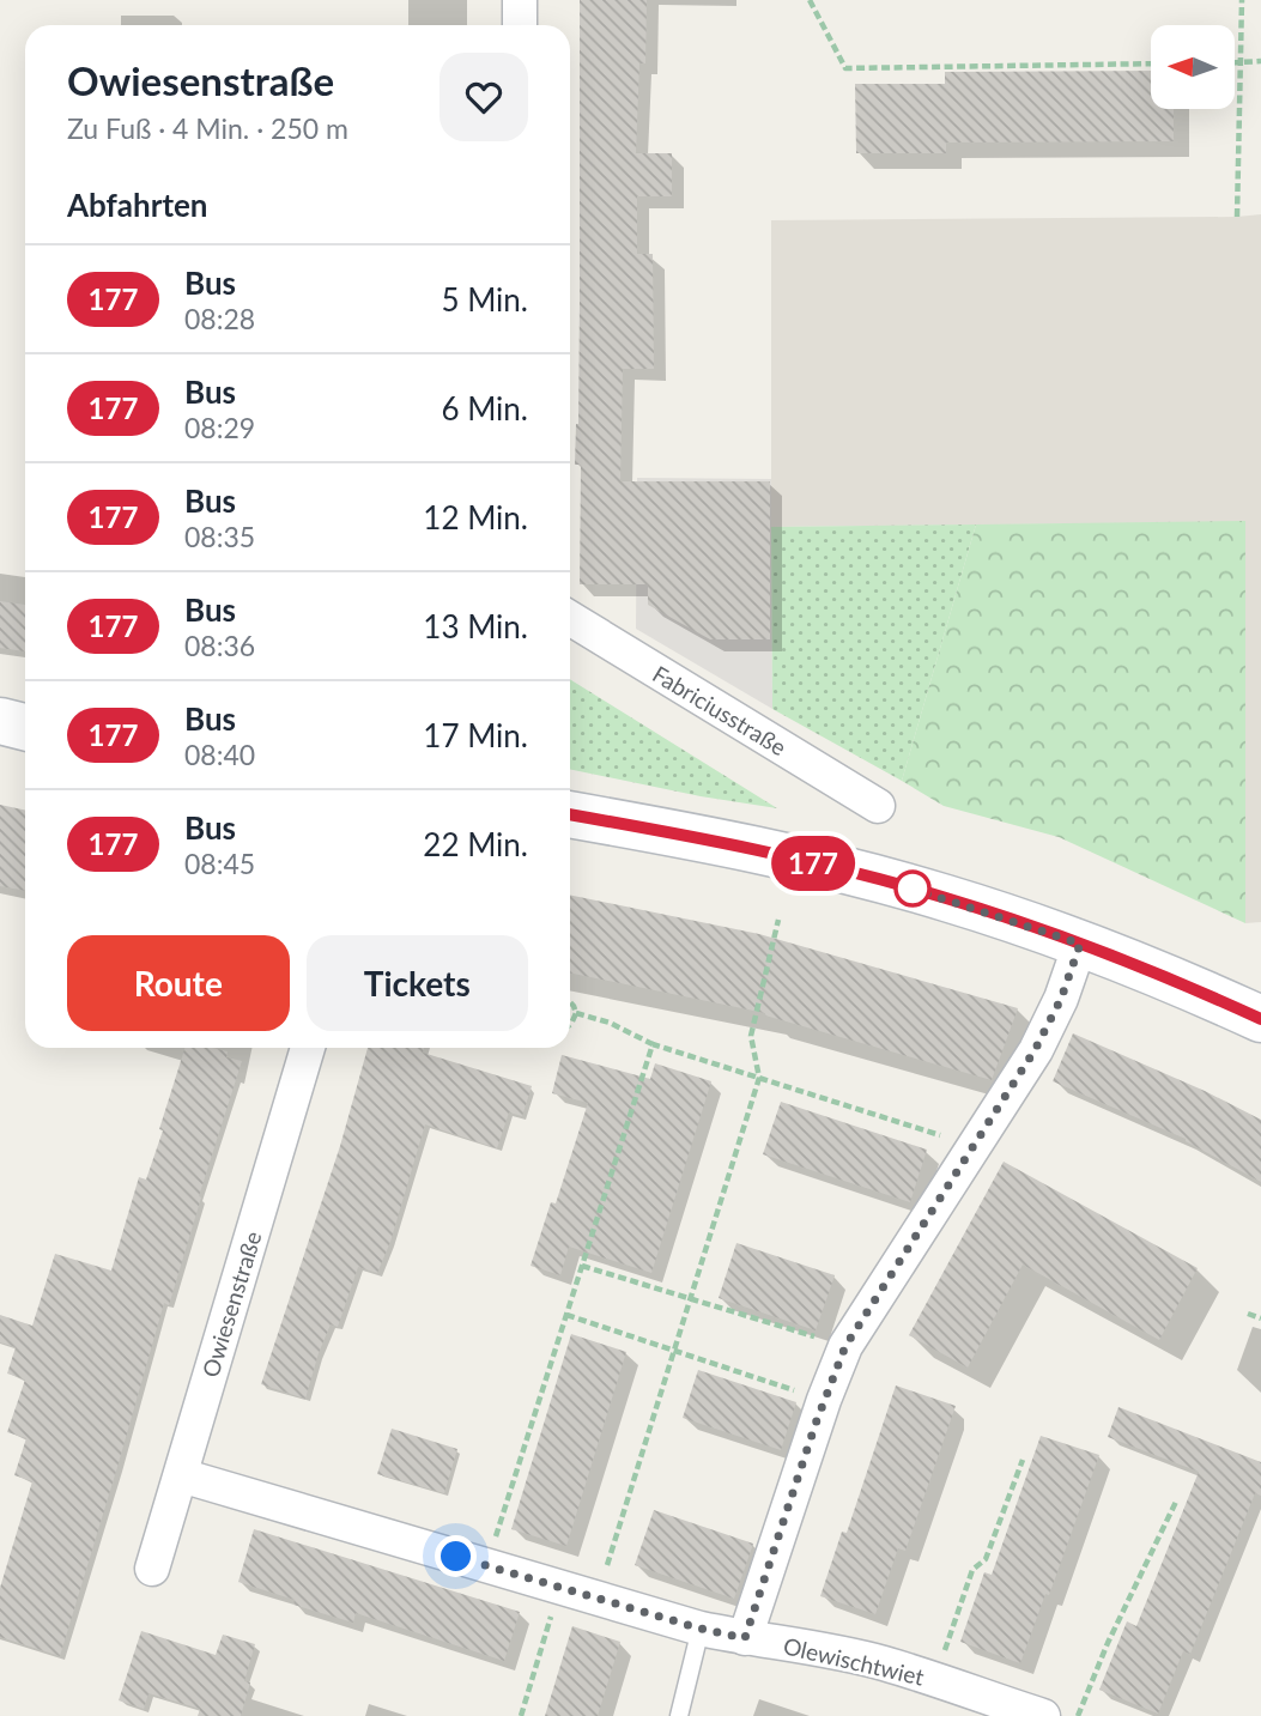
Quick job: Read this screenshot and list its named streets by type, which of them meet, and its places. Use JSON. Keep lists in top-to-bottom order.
{
  "streets": {
    "street": ["Fabriciusstraße", "Owiesenstraße", "Olewischtwiet"]
  },
  "crossings": [
    ["Owiesenstraße", "Olewischtwiet"]
  ],
  "lines": ["bus line 177"],
  "north": "left",
  "page": {
    "on_map": "177",
    "heading": [
      ["Owiesenstraße", "Zu Fuß · 4 Min. · 250 m"],
      "Abfahrten"
    ],
    "list": [
      {
        "mark": "177",
        "name": "Bus",
        "note": "08:28",
        "value": "5 Min."
      },
      {
        "mark": "177",
        "name": "Bus",
        "note": "08:29",
        "value": "6 Min."
      },
      {
        "mark": "177",
        "name": "Bus",
        "note": "08:35",
        "value": "12 Min."
      },
      {
        "mark": "177",
        "name": "Bus",
        "note": "08:36",
        "value": "13 Min."
      },
      {
        "mark": "177",
        "name": "Bus",
        "note": "08:40",
        "value": "17 Min."
      },
      {
        "mark": "177",
        "name": "Bus",
        "note": "08:45",
        "value": "22 Min."
      }
    ],
    "buttons": ["Route", "Tickets"]
  }
}
